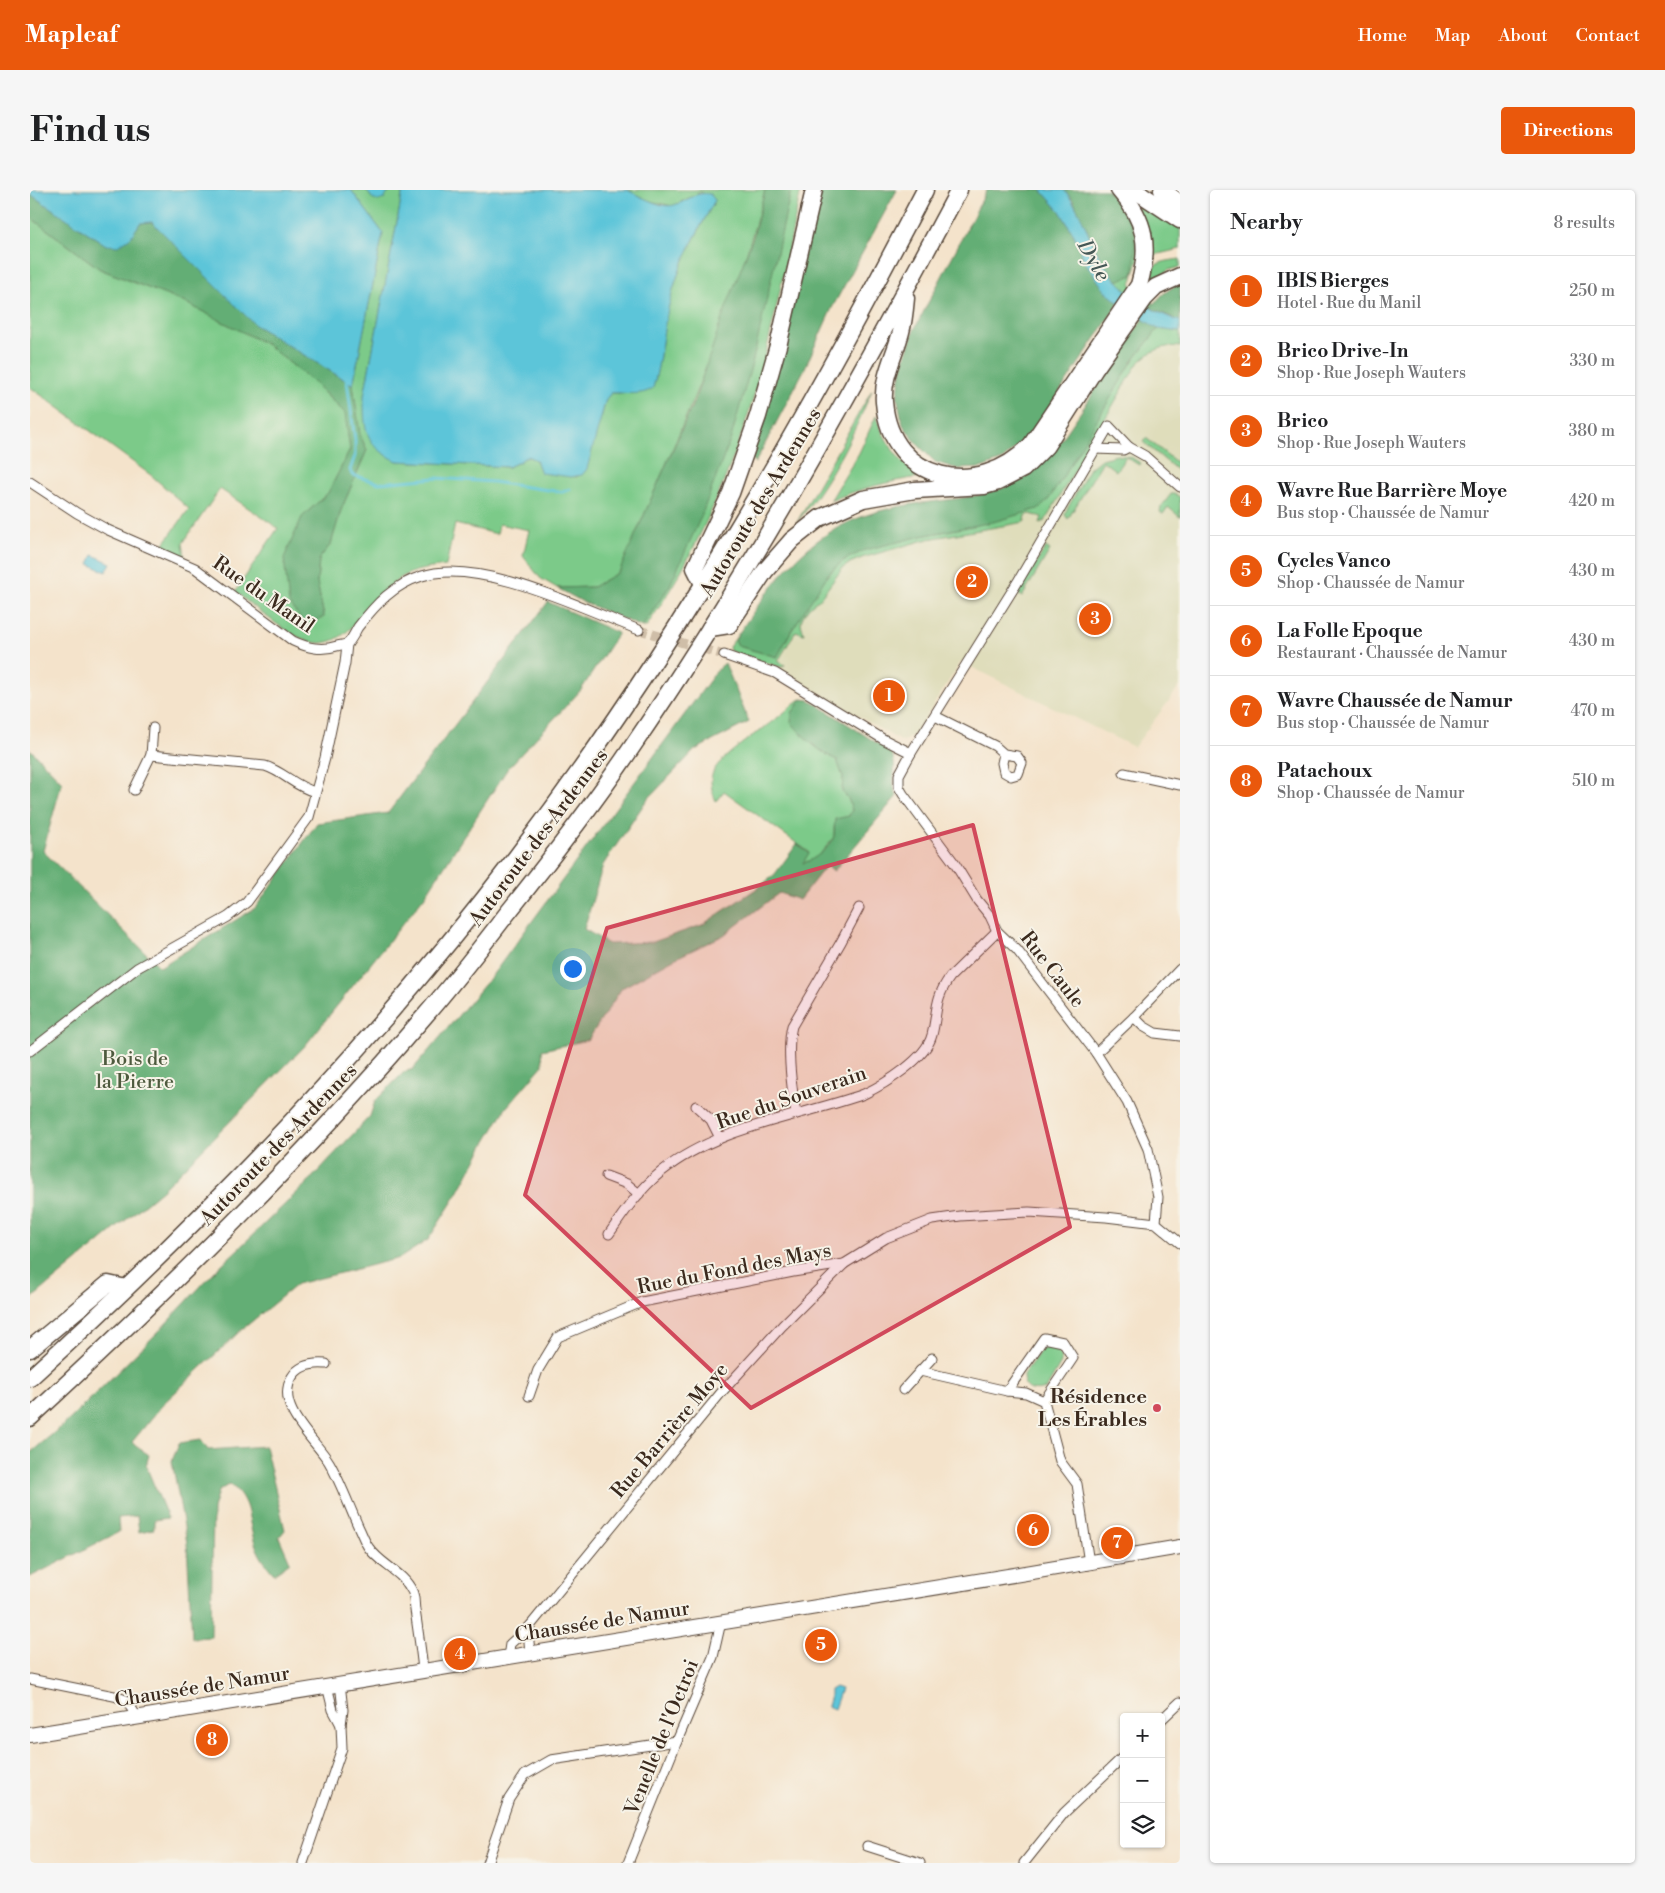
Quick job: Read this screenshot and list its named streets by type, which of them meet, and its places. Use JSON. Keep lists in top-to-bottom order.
{
  "streets": {
    "highway": ["Autoroute des Ardennes"],
    "main road": ["Chaussée de Namur"],
    "street": [
      "Rue du Manil",
      "Rue Caule",
      "Rue du Souverain",
      "Rue du Fond des Mays",
      "Rue Barrière Moye",
      "Venelle de l'Octroi"
    ]
  },
  "crossings": [
    ["Rue Caule", "Rue du Souverain"],
    ["Rue Caule", "Rue du Fond des Mays"],
    ["Rue du Fond des Mays", "Rue Barrière Moye"],
    ["Rue Barrière Moye", "Chaussée de Namur"],
    ["Chaussée de Namur", "Venelle de l'Octroi"]
  ],
  "water": ["Dyle"],
  "parks": ["Bois de la Pierre"],
  "places": ["Résidence Les Érables"],
  "page": {
    "header": "Mapleaf",
    "nav": [
      "Home",
      "Map",
      "About",
      "Contact"
    ],
    "buttons": "Directions",
    "title": "Find us",
    "heading": ["Nearby", "8 results"],
    "list": [
      {
        "mark": "1",
        "name": "IBIS Bierges",
        "note": "Hotel · Rue du Manil",
        "value": "250 m"
      },
      {
        "mark": "2",
        "name": "Brico Drive-In",
        "note": "Shop · Rue Joseph Wauters",
        "value": "330 m"
      },
      {
        "mark": "3",
        "name": "Brico",
        "note": "Shop · Rue Joseph Wauters",
        "value": "380 m"
      },
      {
        "mark": "4",
        "name": "Wavre Rue Barrière Moye",
        "note": "Bus stop · Chaussée de Namur",
        "value": "420 m"
      },
      {
        "mark": "5",
        "name": "Cycles Vanco",
        "note": "Shop · Chaussée de Namur",
        "value": "430 m"
      },
      {
        "mark": "6",
        "name": "La Folle Epoque",
        "note": "Restaurant · Chaussée de Namur",
        "value": "430 m"
      },
      {
        "mark": "7",
        "name": "Wavre Chaussée de Namur",
        "note": "Bus stop · Chaussée de Namur",
        "value": "470 m"
      },
      {
        "mark": "8",
        "name": "Patachoux",
        "note": "Shop · Chaussée de Namur",
        "value": "510 m"
      }
    ],
    "pins": [
      "2",
      "3",
      "1",
      "6",
      "7",
      "5",
      "4",
      "8"
    ],
    "map_buttons": ["+", "−"]
  }
}
